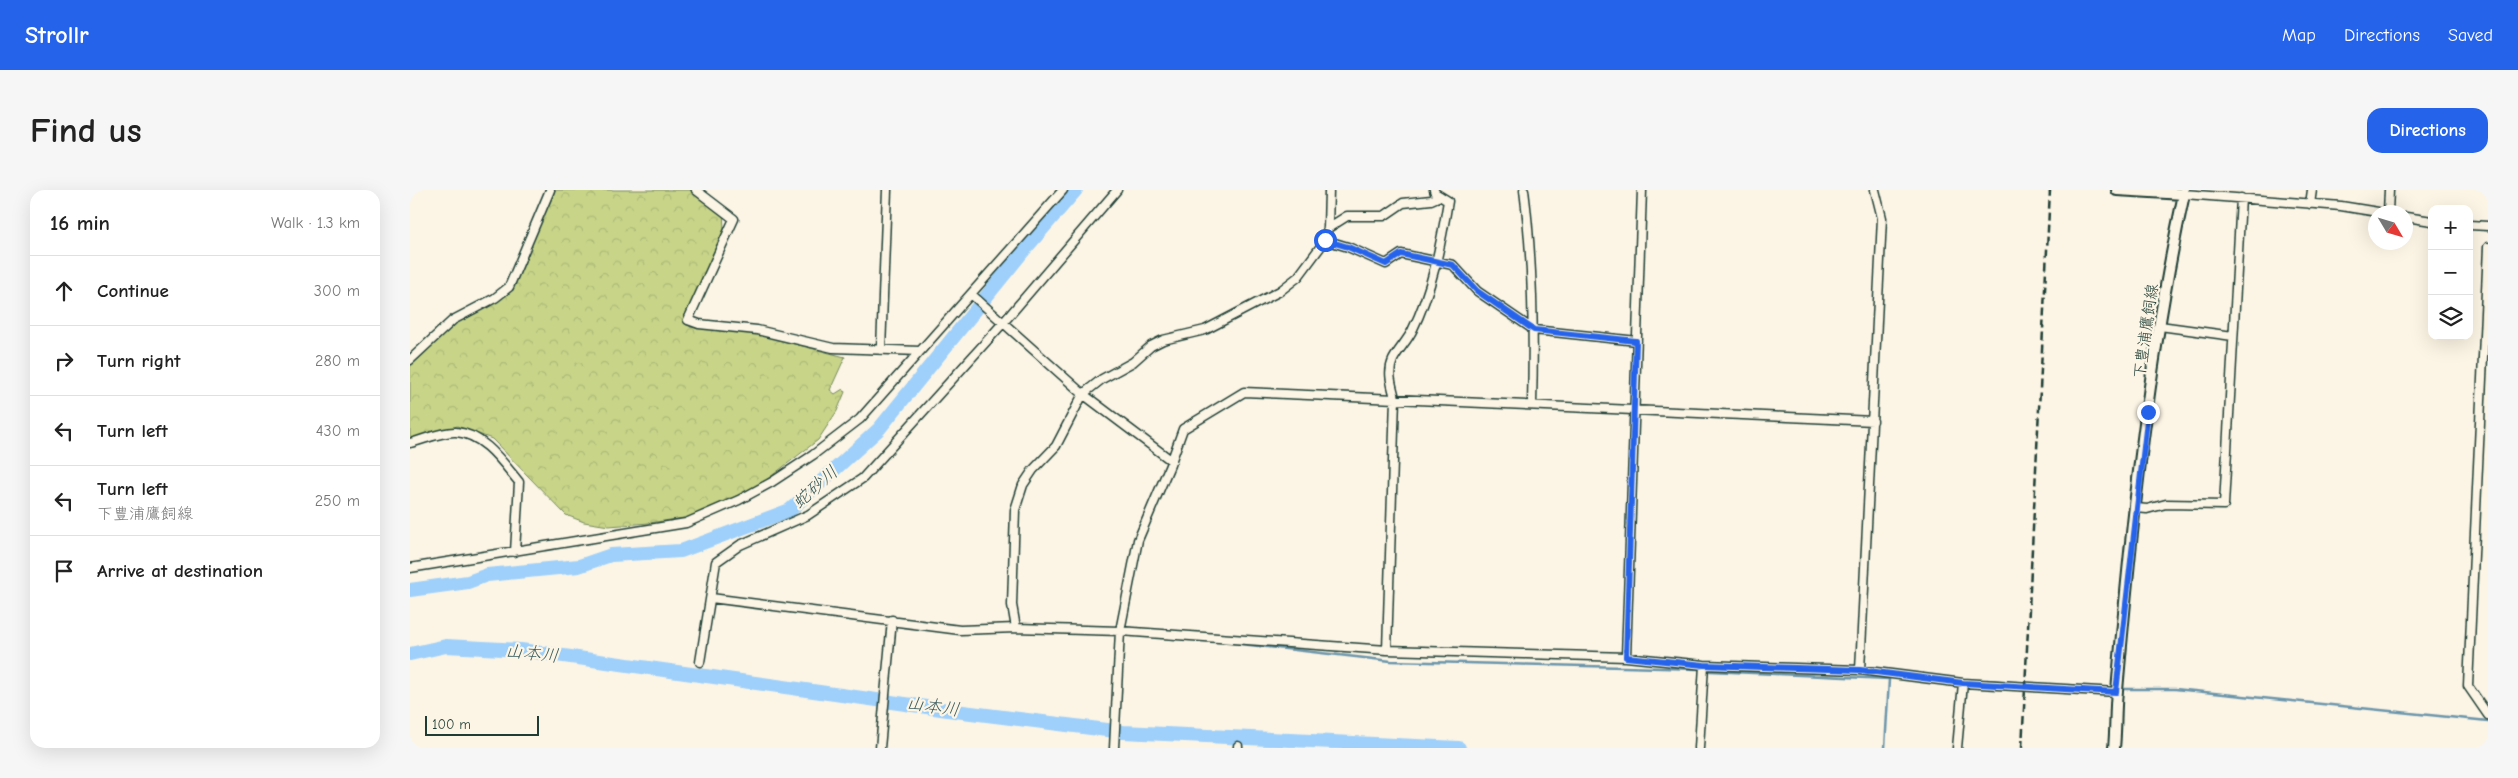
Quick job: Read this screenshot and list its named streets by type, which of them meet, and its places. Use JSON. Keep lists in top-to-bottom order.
{
  "streets": {
    "main road": ["下豊浦鷹飼線"]
  },
  "water": ["蛇砂川", "山本川"],
  "scale_bar": "100 m",
  "north": "bottom right",
  "page": {
    "header": "Strollr",
    "nav": ["Map", "Directions", "Saved"],
    "buttons": "Directions",
    "title": "Find us",
    "heading": ["16 min", "Walk · 1.3 km"],
    "map_buttons": ["+", "−"],
    "list": [
      ["Continue", "300 m"],
      ["Turn right", "280 m"],
      ["Turn left", "430 m"],
      ["Turn left", "下豊浦鷹飼線", "250 m"],
      "Arrive at destination"
    ],
    "scale": "100 m"
  }
}
